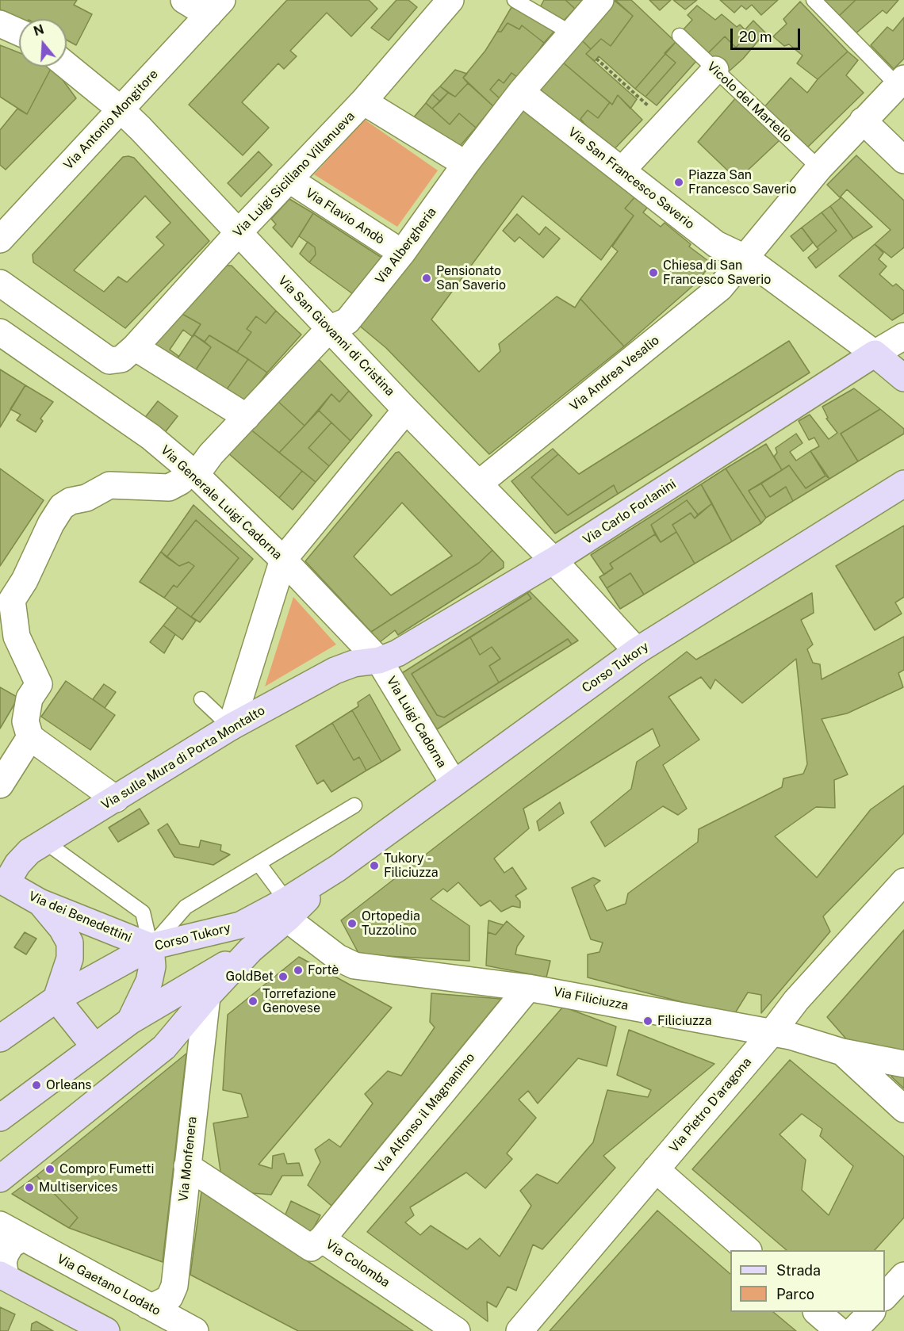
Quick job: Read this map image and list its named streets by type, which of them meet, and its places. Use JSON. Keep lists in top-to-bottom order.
{
  "streets": {
    "street": [
      "Via Antonio Mongitore",
      "Via Luigi Siciliano Villanueva",
      "Via San Francesco Saverio",
      "Via Flavio Andò",
      "Via Albergheria",
      "Via San Giovanni di Cristina",
      "Via Andrea Vesalio",
      "Via Generale Luigi Cadorna",
      "Via Carlo Forlanini",
      "Corso Tukory",
      "Via Luigi Cadorna",
      "Via sulle Mura di Porta Montalto",
      "Via dei Benedettini",
      "Via Filiciuzza",
      "Via Pietro D'aragona",
      "Via Alfonso il Magnanimo",
      "Via Monfenera",
      "Via Colomba",
      "Via Gaetano Lodato"
    ],
    "lane": ["Vicolo del Martello"]
  },
  "crossings": [
    ["Vicolo del Martello", "Via Andrea Vesalio"],
    ["Via Antonio Mongitore", "Via San Giovanni di Cristina"],
    ["Via Luigi Siciliano Villanueva", "Via Flavio Andò"],
    ["Via Luigi Siciliano Villanueva", "Via San Giovanni di Cristina"],
    ["Via San Francesco Saverio", "Via Albergheria"],
    ["Via San Francesco Saverio", "Via Andrea Vesalio"],
    ["Via Flavio Andò", "Via Albergheria"],
    ["Via Albergheria", "Via San Giovanni di Cristina"],
    ["Via Albergheria", "Via Generale Luigi Cadorna"],
    ["Via San Giovanni di Cristina", "Via Andrea Vesalio"],
    ["Via San Giovanni di Cristina", "Via Carlo Forlanini"],
    ["Via San Giovanni di Cristina", "Corso Tukory"],
    ["Via Generale Luigi Cadorna", "Via Carlo Forlanini"],
    ["Via Generale Luigi Cadorna", "Via Luigi Cadorna"],
    ["Via Generale Luigi Cadorna", "Via sulle Mura di Porta Montalto"],
    ["Via Carlo Forlanini", "Via Luigi Cadorna"],
    ["Via Carlo Forlanini", "Via sulle Mura di Porta Montalto"],
    ["Corso Tukory", "Via Luigi Cadorna"],
    ["Corso Tukory", "Via dei Benedettini"],
    ["Corso Tukory", "Via Filiciuzza"],
    ["Corso Tukory", "Via Monfenera"],
    ["Via Luigi Cadorna", "Via sulle Mura di Porta Montalto"],
    ["Via sulle Mura di Porta Montalto", "Via dei Benedettini"],
    ["Via Filiciuzza", "Via Pietro D'aragona"],
    ["Via Filiciuzza", "Via Alfonso il Magnanimo"],
    ["Via Alfonso il Magnanimo", "Via Colomba"],
    ["Via Monfenera", "Via Colomba"],
    ["Via Monfenera", "Via Gaetano Lodato"]
  ],
  "places": [
    "Piazza San Francesco Saverio",
    "Chiesa di San Francesco Saverio",
    "Pensionato San Saverio",
    "Tukory - Filiciuzza",
    "Ortopedia Tuzzolino",
    "Fortè",
    "GoldBet",
    "Torrefazione Genovese",
    "Filiciuzza",
    "Orleans",
    "Compro Fumetti",
    "Multiservices"
  ],
  "legend": ["Strada", "Parco"],
  "scale_bar": "20 m",
  "north": "top"
}
